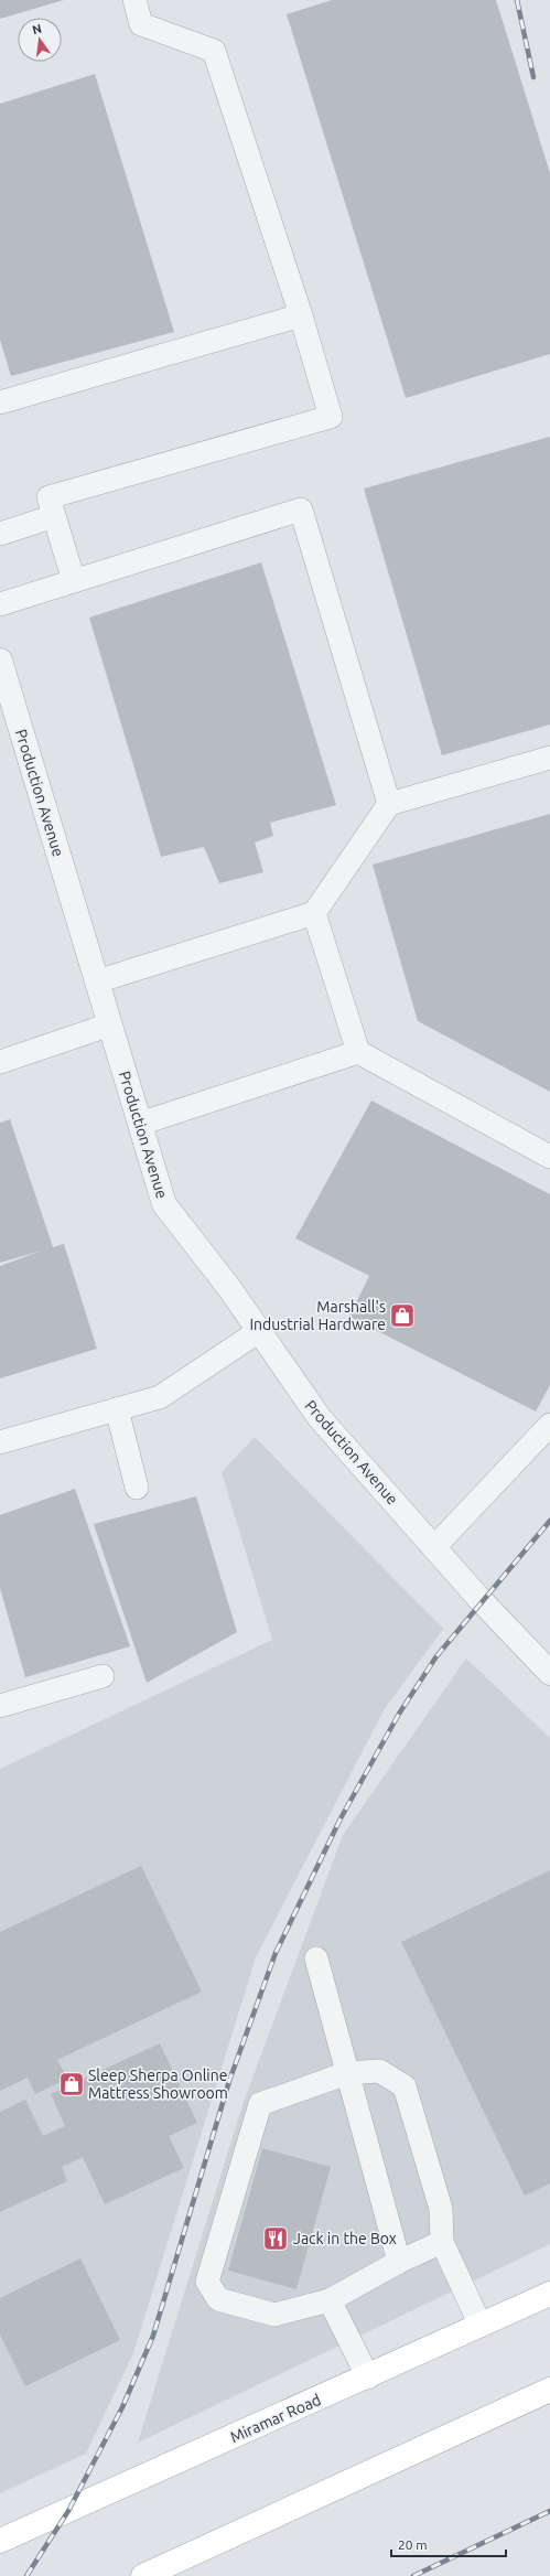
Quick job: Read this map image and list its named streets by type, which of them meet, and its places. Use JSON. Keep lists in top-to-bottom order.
{
  "streets": {
    "main road": ["Miramar Road"],
    "street": ["Production Avenue"]
  },
  "places": {
    "shop": ["Marshall's Industrial Hardware", "Sleep Sherpa Online Mattress Showroom"],
    "restaurant": ["Jack in the Box"]
  },
  "scale_bar": "20 m",
  "north": "top"
}
